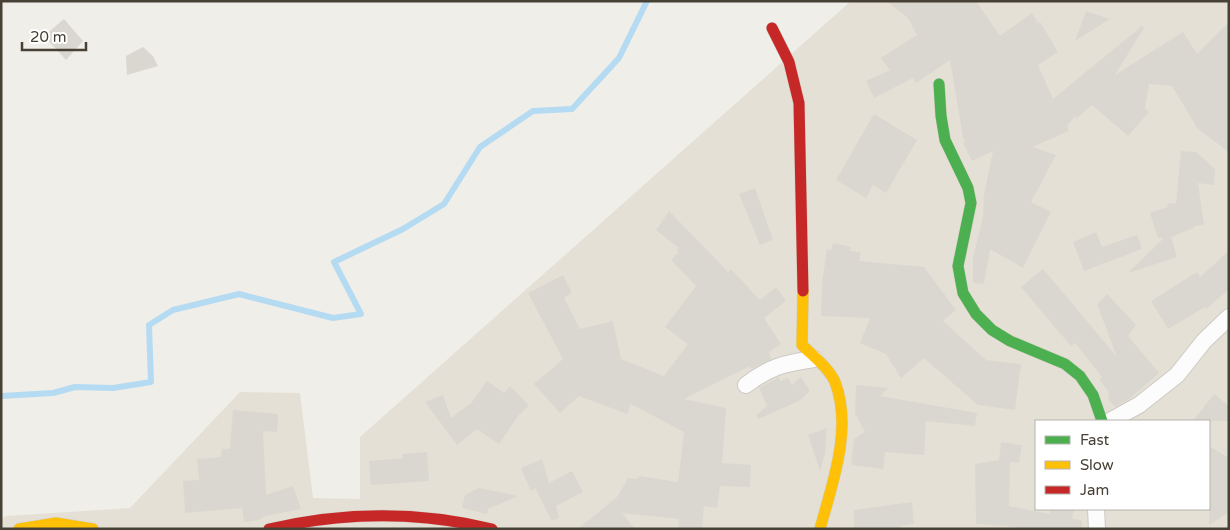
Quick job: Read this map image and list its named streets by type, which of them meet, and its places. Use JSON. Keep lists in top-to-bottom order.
{
  "legend": ["Fast", "Slow", "Jam"],
  "scale_bar": "20 m"
}
